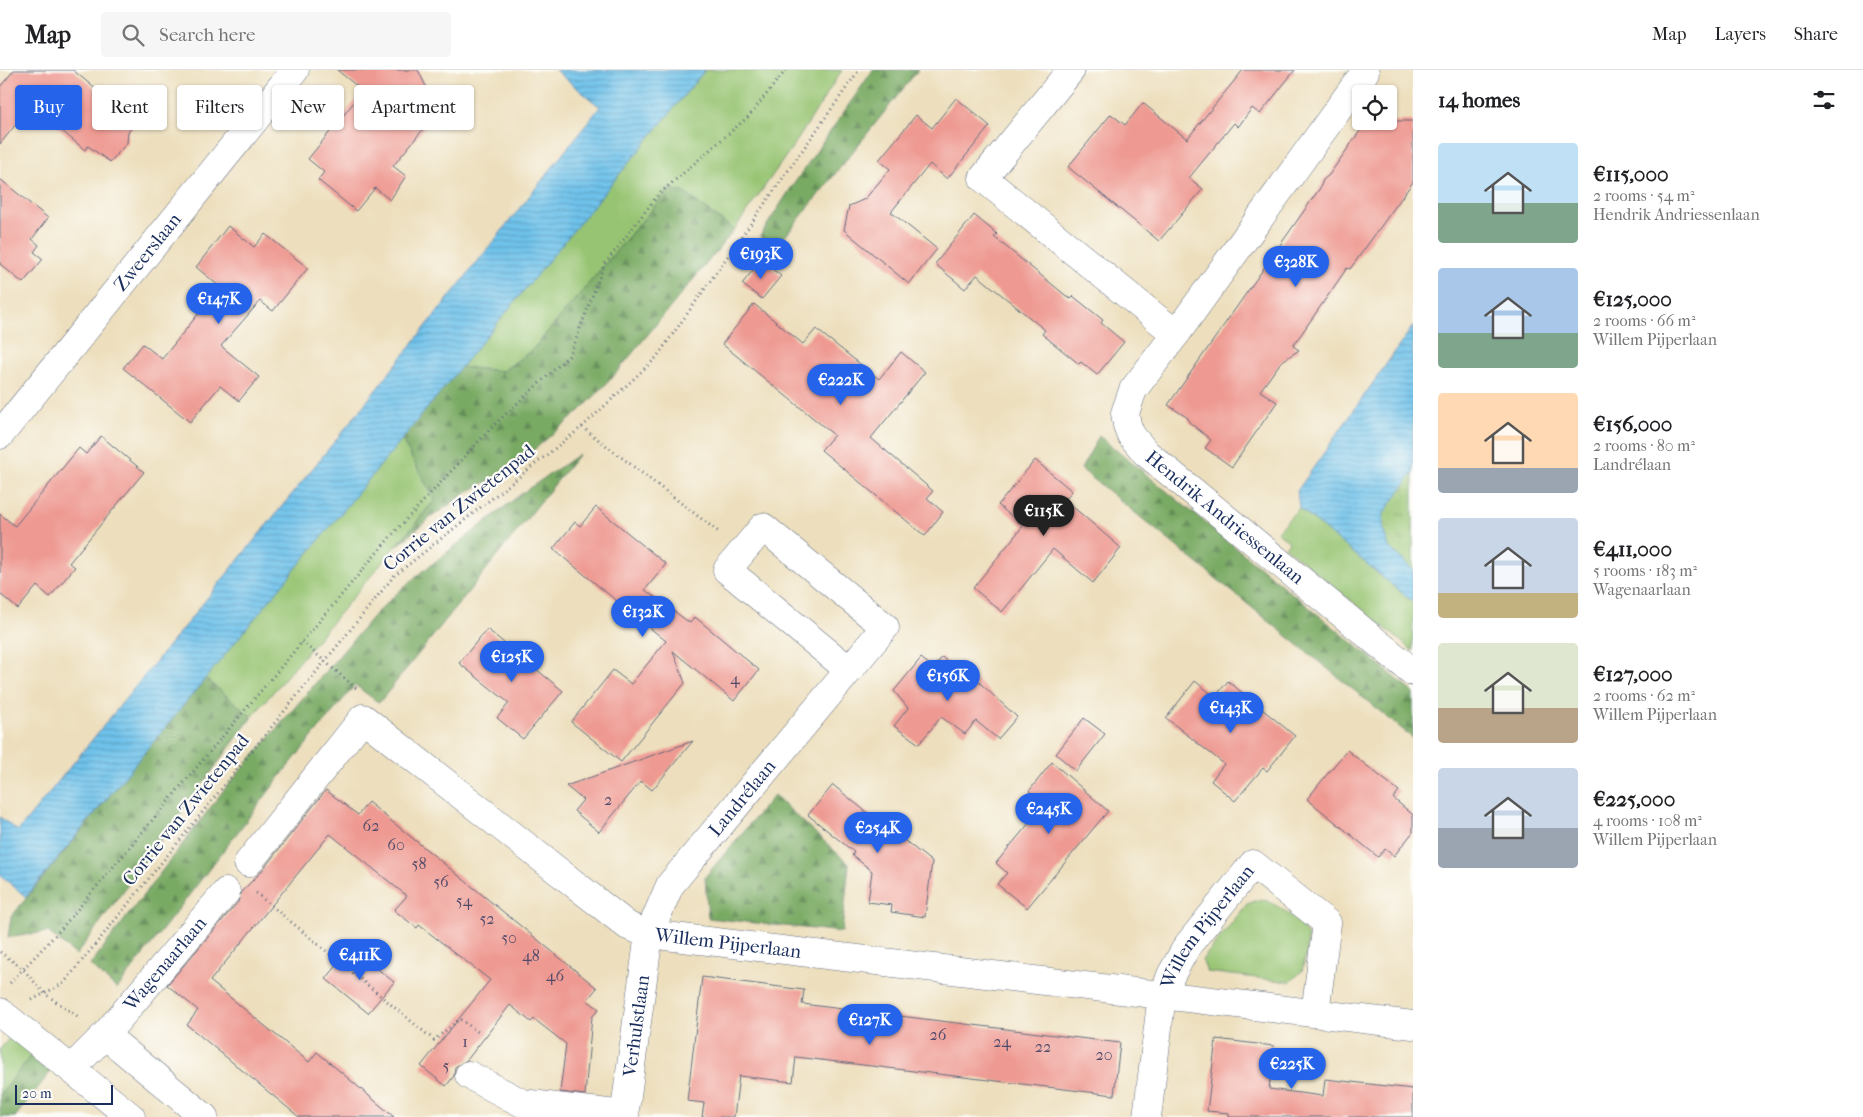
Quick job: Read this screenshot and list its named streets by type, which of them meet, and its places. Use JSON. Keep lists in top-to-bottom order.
{
  "streets": {
    "street": [
      "Zweerslaan",
      "Hendrik Andriessenlaan",
      "Landrélaan",
      "Willem Pijperlaan",
      "Wagenaarlaan",
      "Verhulstlaan"
    ],
    "path": ["Corrie van Zwietenpad"]
  },
  "crossings": [
    ["Landrélaan", "Willem Pijperlaan"],
    ["Landrélaan", "Verhulstlaan"],
    ["Willem Pijperlaan", "Verhulstlaan"]
  ],
  "house_numbers": [
    "4",
    "2",
    "62",
    "60",
    "58",
    "56",
    "54",
    "52",
    "50",
    "48",
    "46",
    "26",
    "1",
    "24",
    "22",
    "20",
    "5"
  ],
  "scale_bar": "20 m",
  "page": {
    "header": "Map",
    "search": "Search here",
    "nav": ["Map", "Layers", "Share"],
    "heading": "14 homes",
    "chip": [
      "Buy",
      "Rent",
      "Filters",
      "New",
      "Apartment"
    ],
    "list": [
      {
        "name": "€115,000",
        "note": "2 rooms · 54 m² · Hendrik Andriessenlaan"
      },
      {
        "name": "€125,000",
        "note": "2 rooms · 66 m² · Willem Pijperlaan"
      },
      {
        "name": "€156,000",
        "note": "2 rooms · 80 m² · Landrélaan"
      },
      {
        "name": "€411,000",
        "note": "5 rooms · 183 m² · Wagenaarlaan"
      },
      {
        "name": "€127,000",
        "note": "2 rooms · 62 m² · Willem Pijperlaan"
      },
      {
        "name": "€225,000",
        "note": "4 rooms · 108 m² · Willem Pijperlaan"
      }
    ],
    "price": [
      "€193K",
      "€328K",
      "€147K",
      "€222K",
      "€115K",
      "€132K",
      "€125K",
      "€156K",
      "€143K",
      "€245K",
      "€254K",
      "€411K",
      "€127K",
      "€225K"
    ],
    "scale": "20 m"
  }
}
